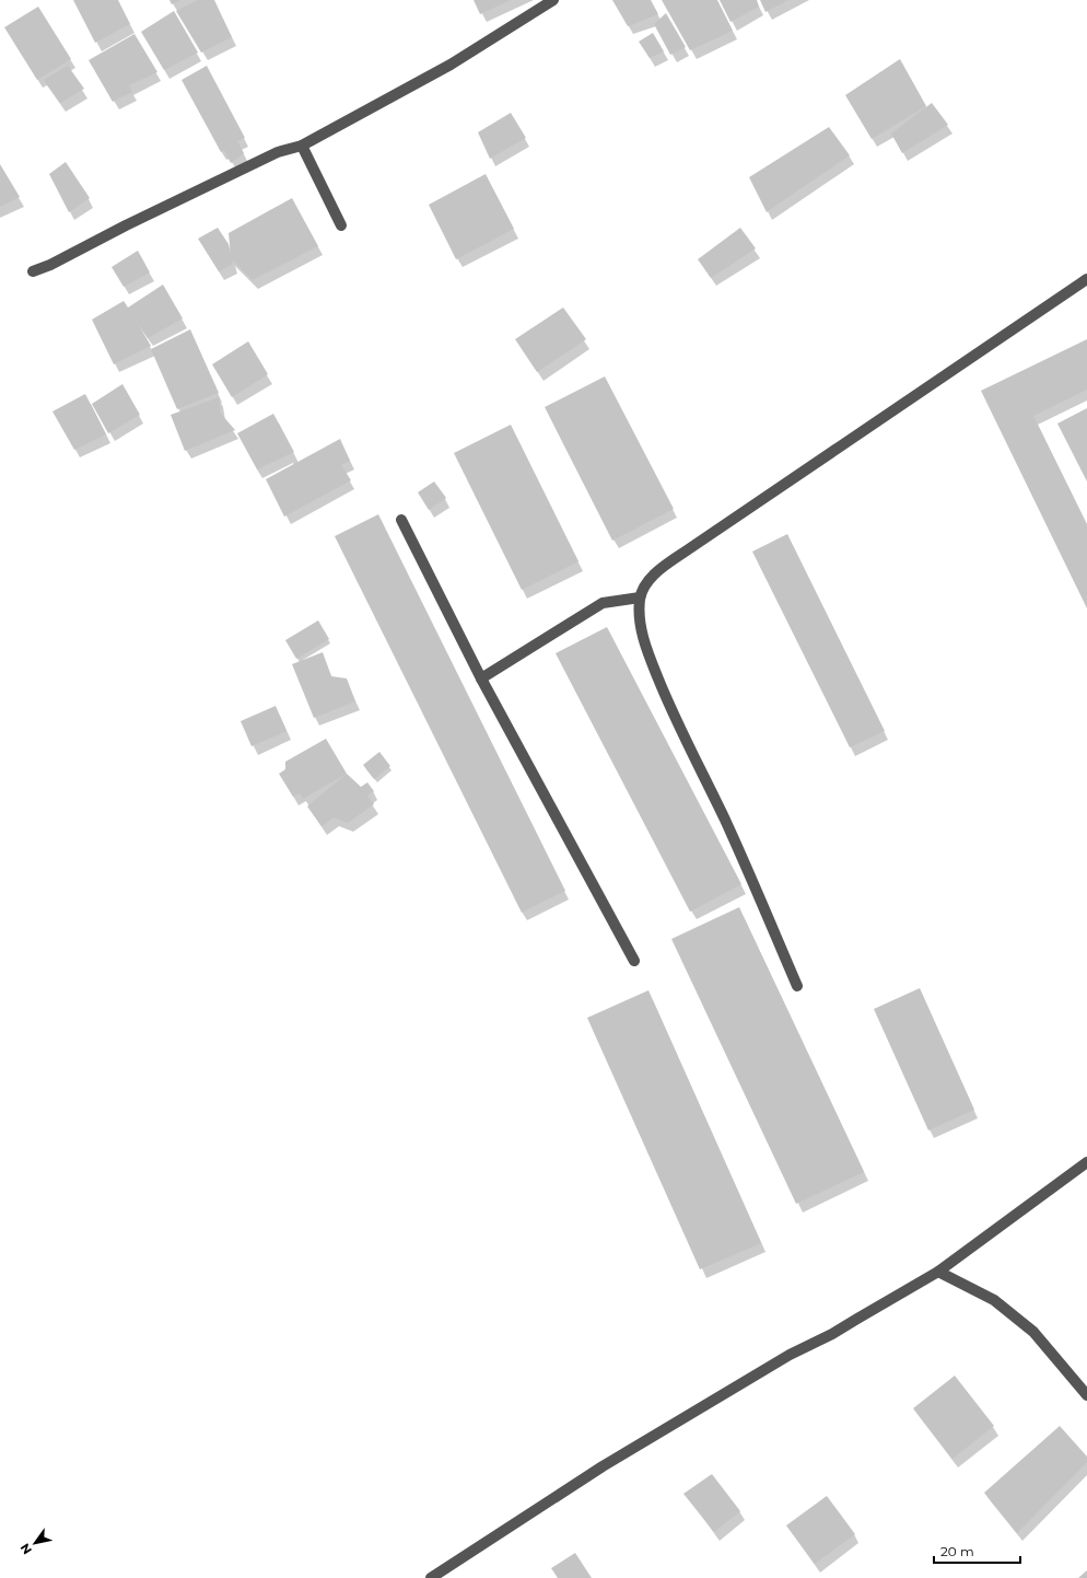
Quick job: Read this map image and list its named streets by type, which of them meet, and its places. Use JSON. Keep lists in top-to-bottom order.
{
  "scale_bar": "20 m",
  "north": "bottom left"
}
